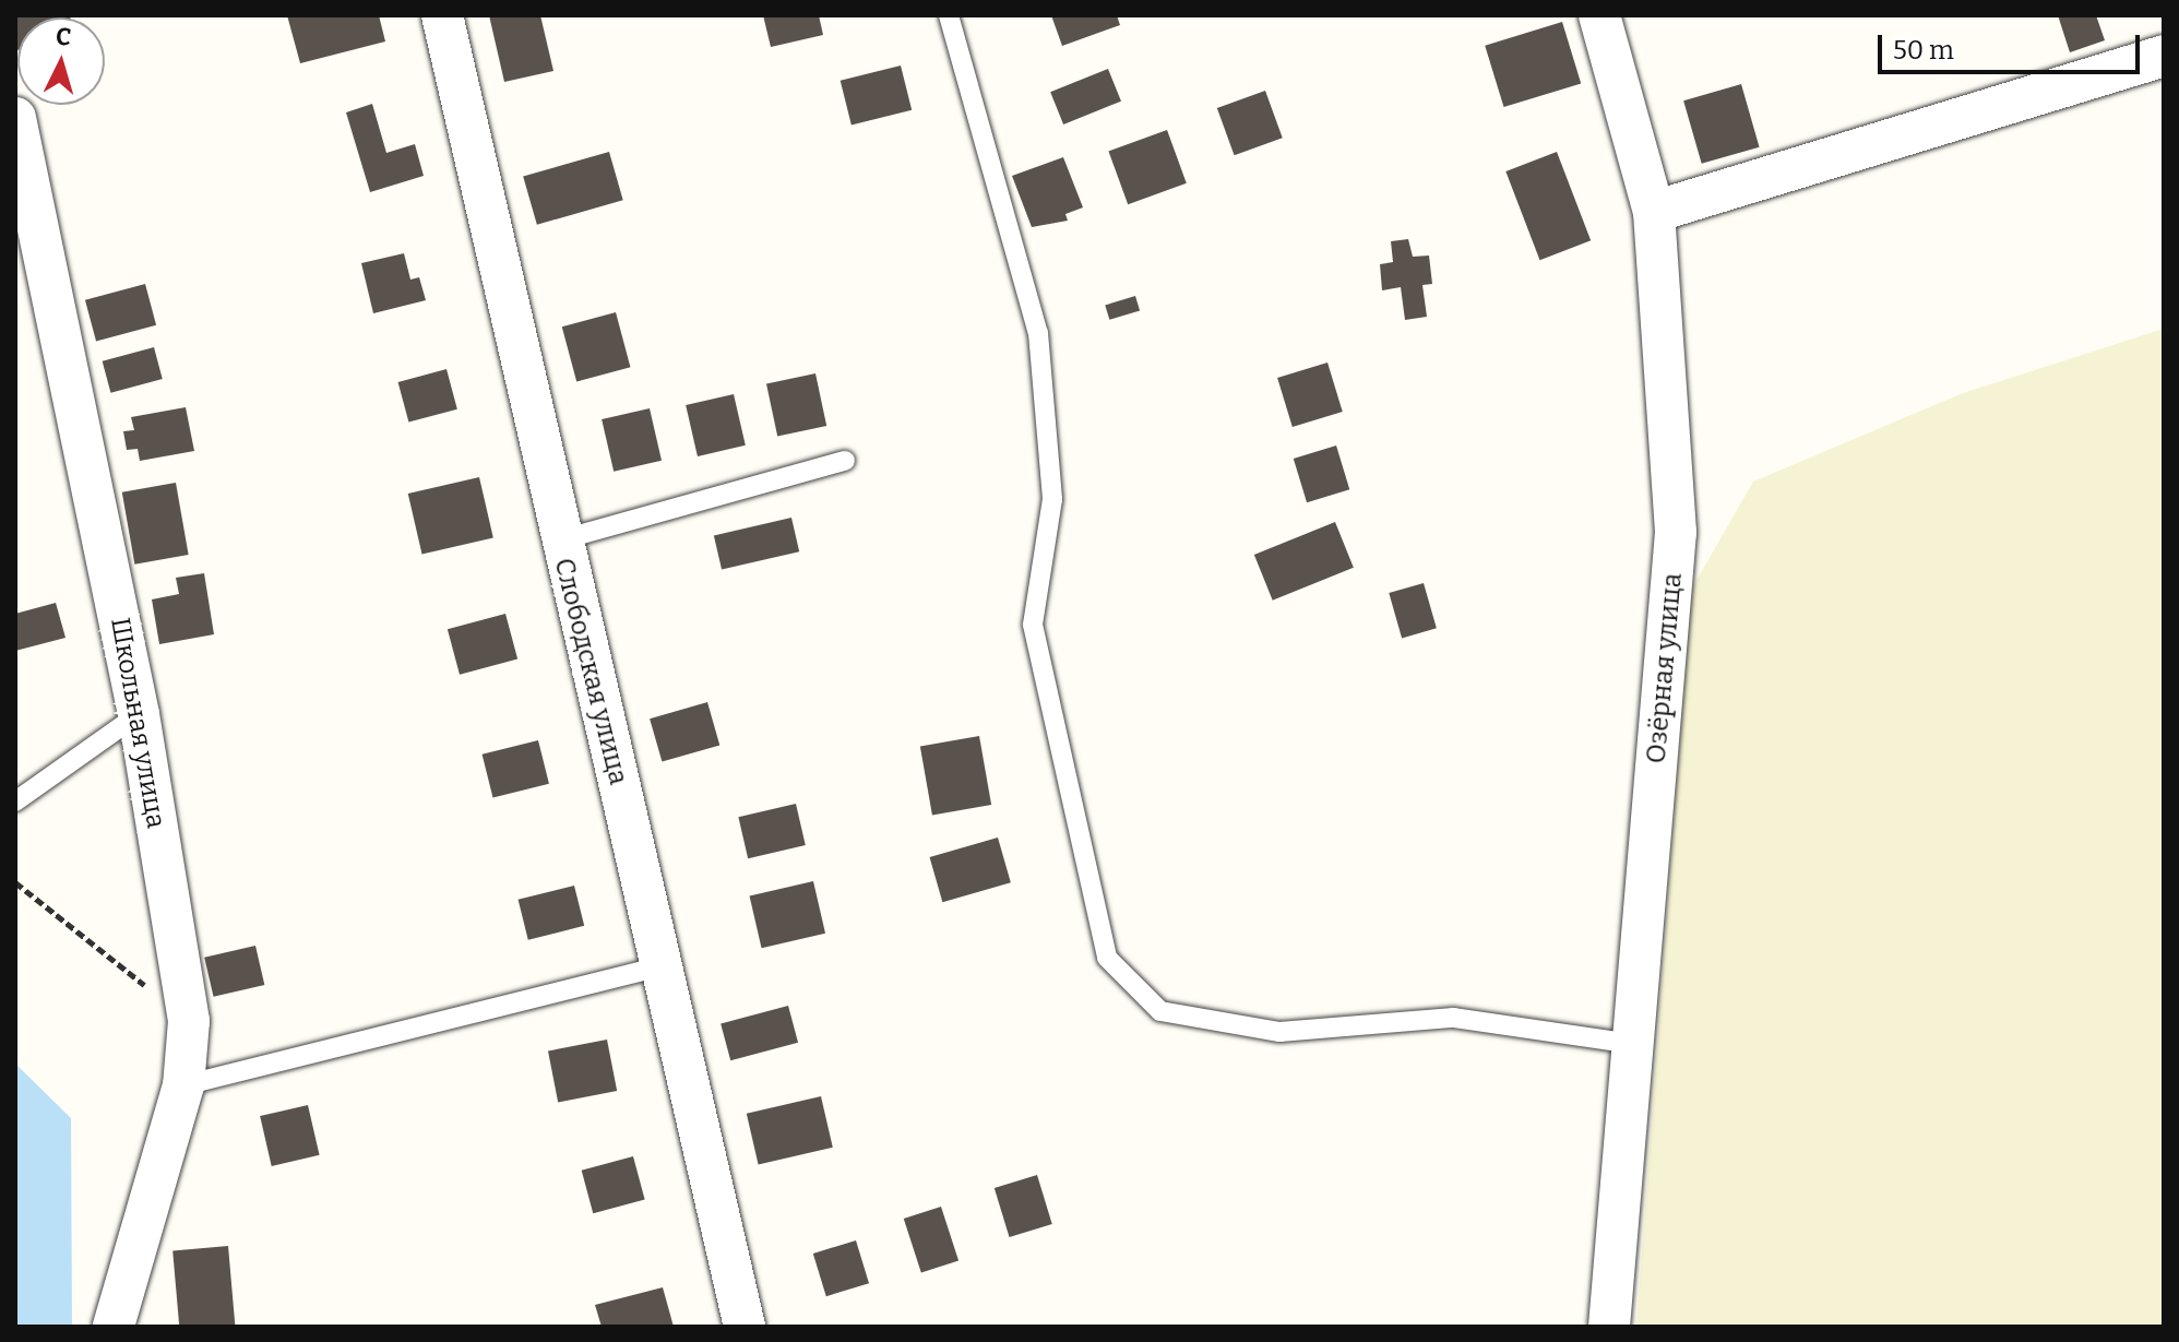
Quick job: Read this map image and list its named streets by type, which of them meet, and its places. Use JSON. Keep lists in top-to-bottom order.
{
  "streets": {
    "street": ["Озёрная улица", "Слободская улица", "Школьная улица"]
  },
  "scale_bar": "50 m",
  "north": "top"
}
